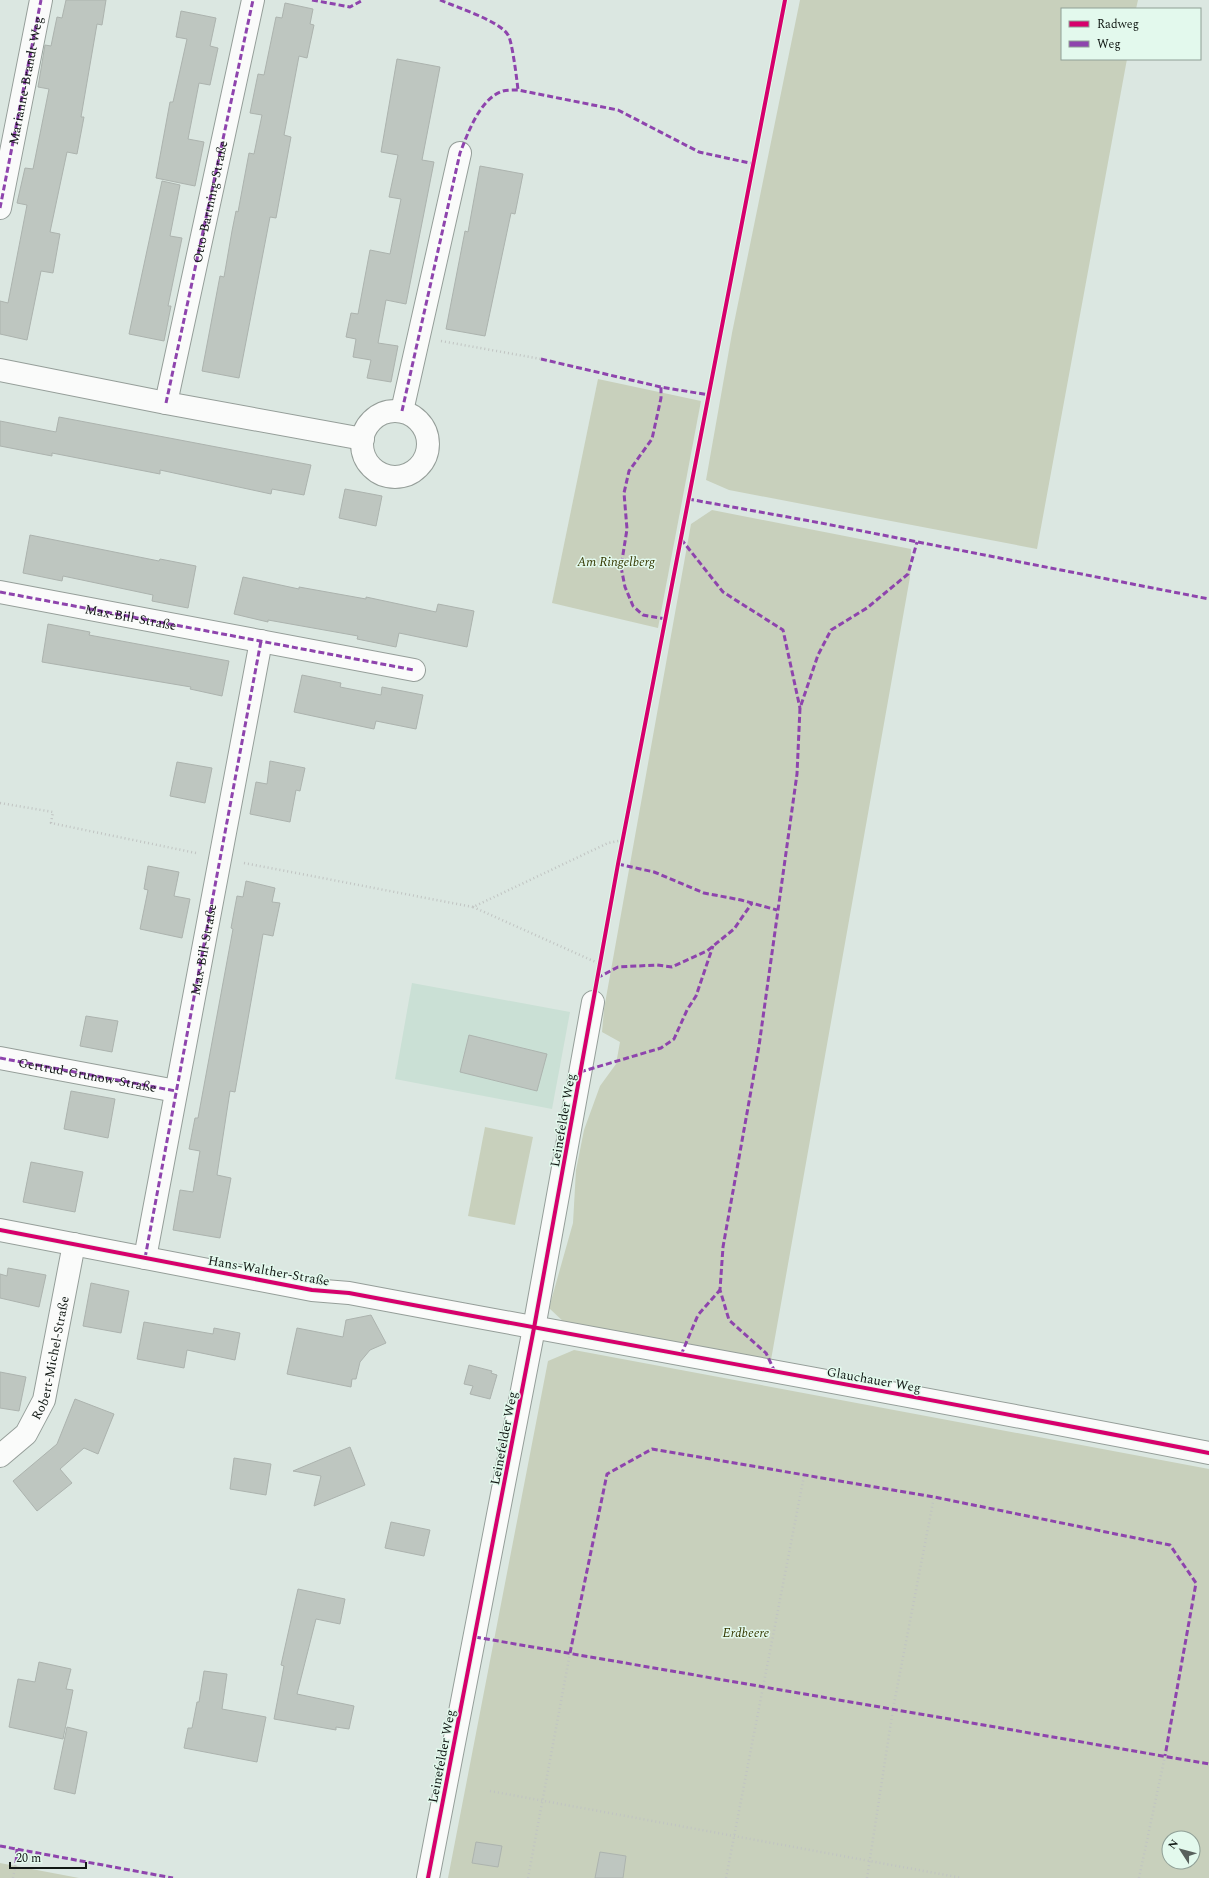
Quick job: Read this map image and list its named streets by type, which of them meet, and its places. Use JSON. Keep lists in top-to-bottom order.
{
  "streets": {
    "street": [
      "Marianne-Brandt-Weg",
      "Otto-Bartning-Straße",
      "Max-Bill-Straße",
      "Gertrud-Grunow-Straße",
      "Leinefelder Weg",
      "Hans-Walther-Straße",
      "Robert-Michel-Straße",
      "Glauchauer Weg"
    ]
  },
  "crossings": [
    ["Max-Bill-Straße", "Gertrud-Grunow-Straße"],
    ["Max-Bill-Straße", "Hans-Walther-Straße"],
    ["Leinefelder Weg", "Hans-Walther-Straße"],
    ["Leinefelder Weg", "Glauchauer Weg"],
    ["Hans-Walther-Straße", "Robert-Michel-Straße"],
    ["Hans-Walther-Straße", "Glauchauer Weg"]
  ],
  "parks": ["Am Ringelberg", "Erdbeere"],
  "legend": ["Radweg", "Weg"],
  "scale_bar": "20 m",
  "north": "top left"
}
